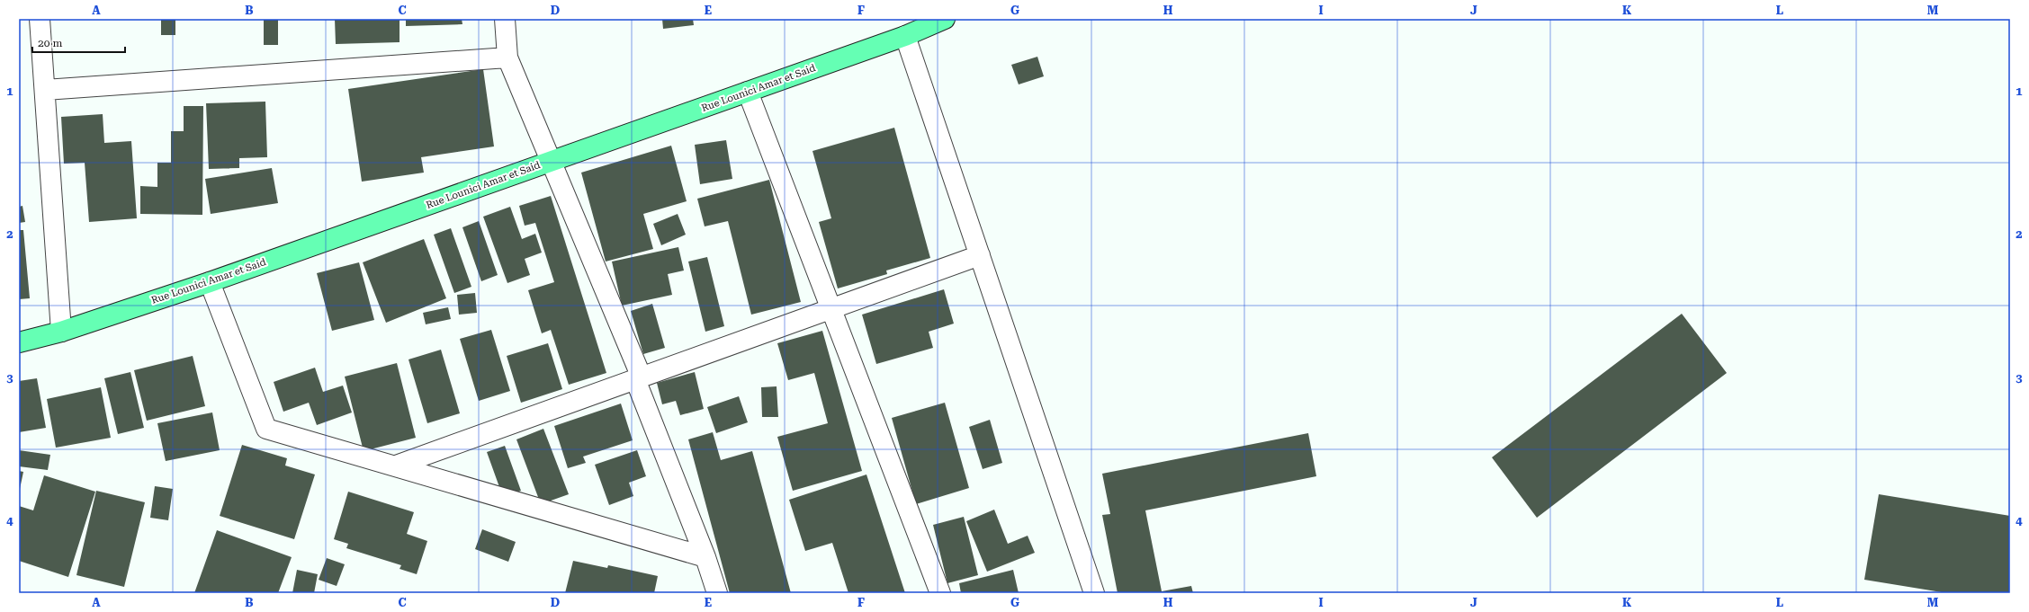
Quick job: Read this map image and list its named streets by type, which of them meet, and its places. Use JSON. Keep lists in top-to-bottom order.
{
  "streets": {
    "main road": ["Rue Lounici Amar et Said"]
  },
  "scale_bar": "20 m",
  "grid": {
    "columns": [
      "A",
      "B",
      "C",
      "D",
      "E",
      "F",
      "G",
      "H",
      "I",
      "J",
      "K",
      "L",
      "M"
    ],
    "rows": [
      "1",
      "2",
      "3",
      "4"
    ]
  }
}
